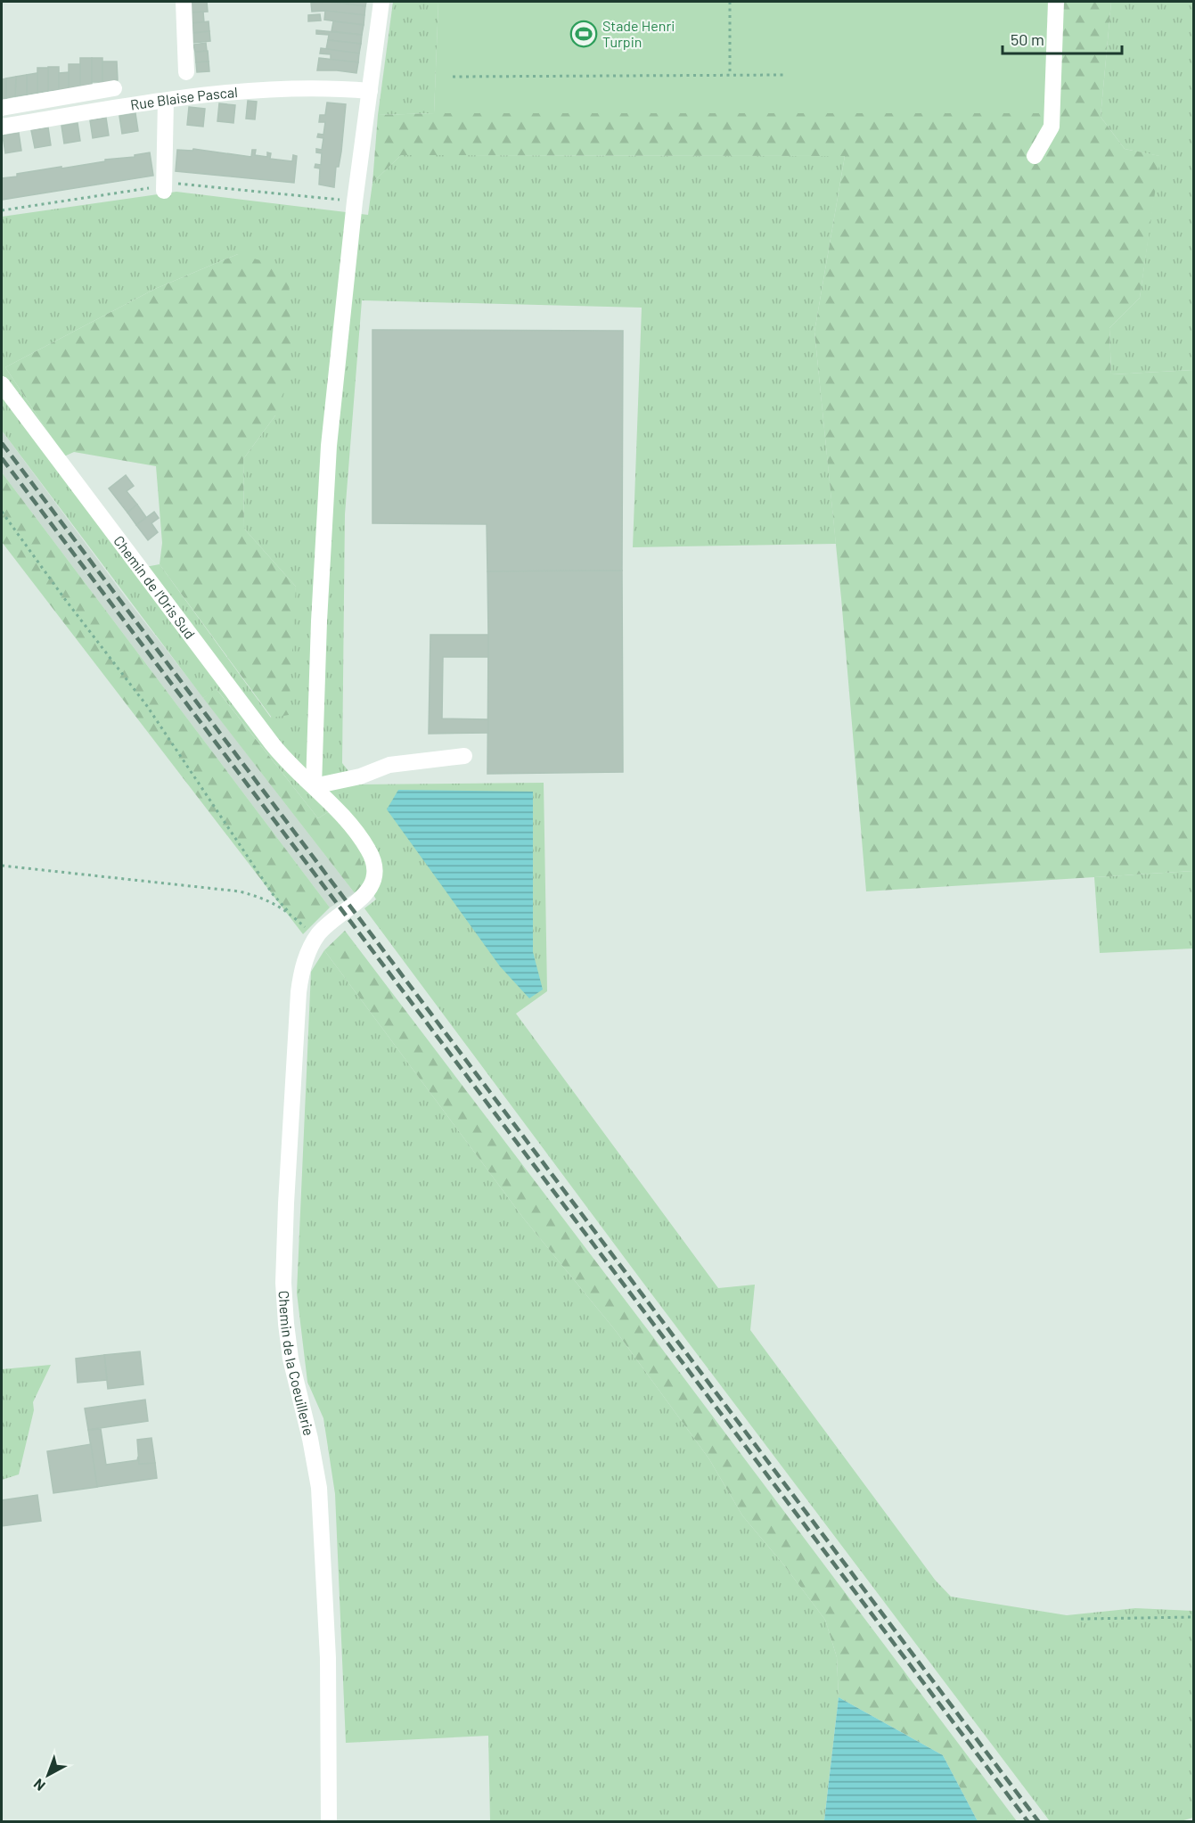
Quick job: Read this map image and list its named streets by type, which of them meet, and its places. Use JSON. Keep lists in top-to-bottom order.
{
  "streets": {
    "street": ["Rue Blaise Pascal", "Chemin de l'Oris Sud", "Chemin de la Coeuillerie"]
  },
  "crossings": [
    ["Chemin de l'Oris Sud", "Chemin de la Coeuillerie"]
  ],
  "places": {
    "sports": ["Stade Henri Turpin"]
  },
  "scale_bar": "50 m",
  "north": "bottom left"
}
